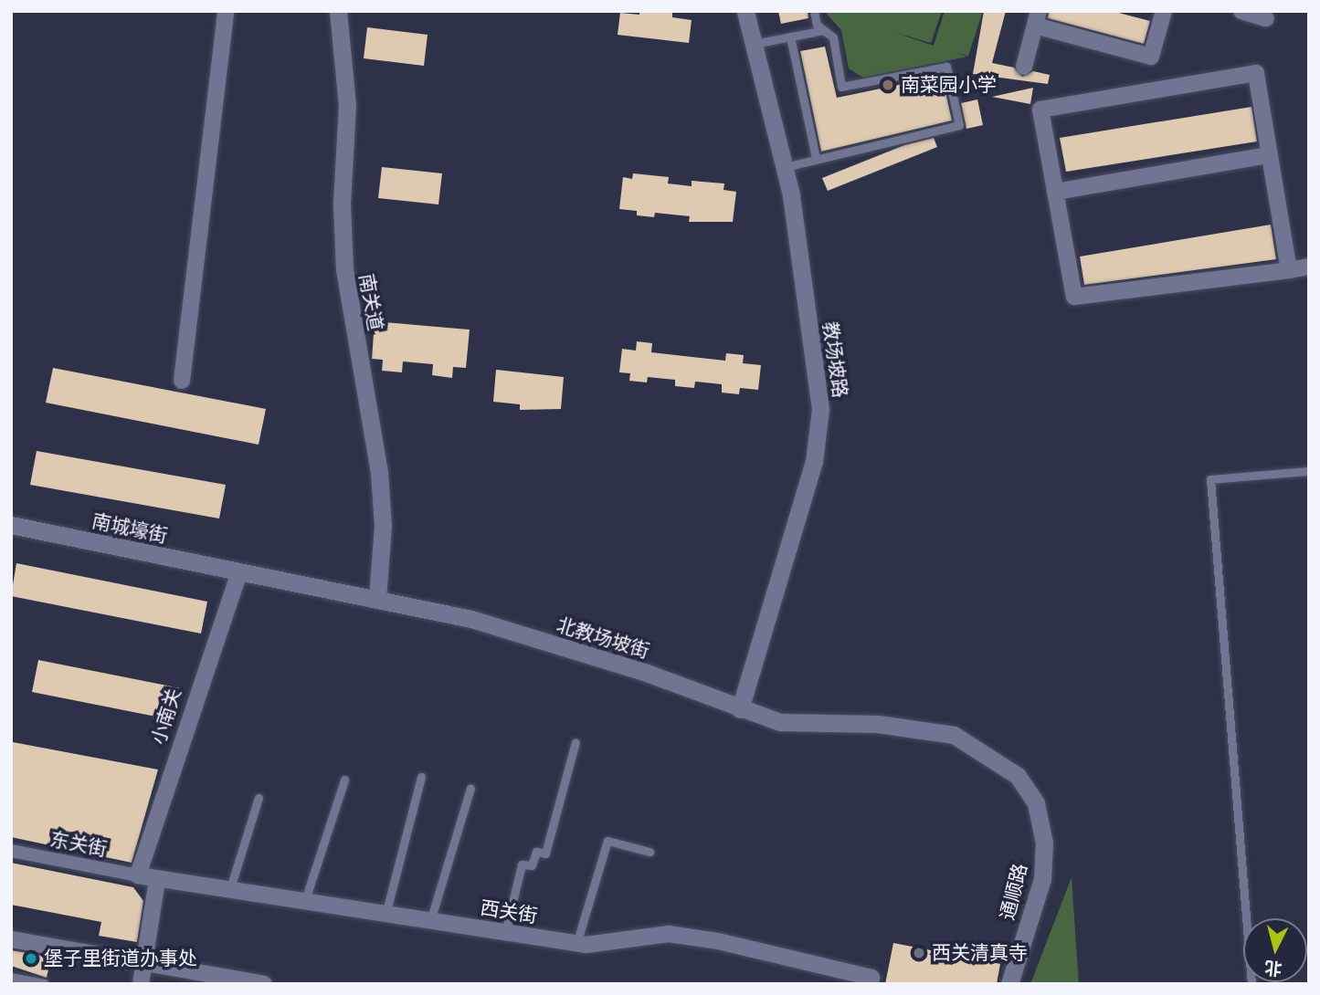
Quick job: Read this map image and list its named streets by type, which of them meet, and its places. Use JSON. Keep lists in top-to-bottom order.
{
  "streets": {
    "street": [
      "南关道",
      "教场坡路",
      "南城壕街",
      "北教场坡街",
      "小南关",
      "东关街",
      "通顺路",
      "西关街"
    ]
  },
  "crossings": [
    ["南关道", "北教场坡街"],
    ["教场坡路", "北教场坡街"],
    ["南城壕街", "北教场坡街"],
    ["南城壕街", "小南关"],
    ["北教场坡街", "小南关"],
    ["北教场坡街", "通顺路"],
    ["小南关", "东关街"],
    ["小南关", "西关街"],
    ["东关街", "西关街"]
  ],
  "places": ["南菜园小学", "西关清真寺", "堡子里街道办事处"],
  "north": "bottom"
}
